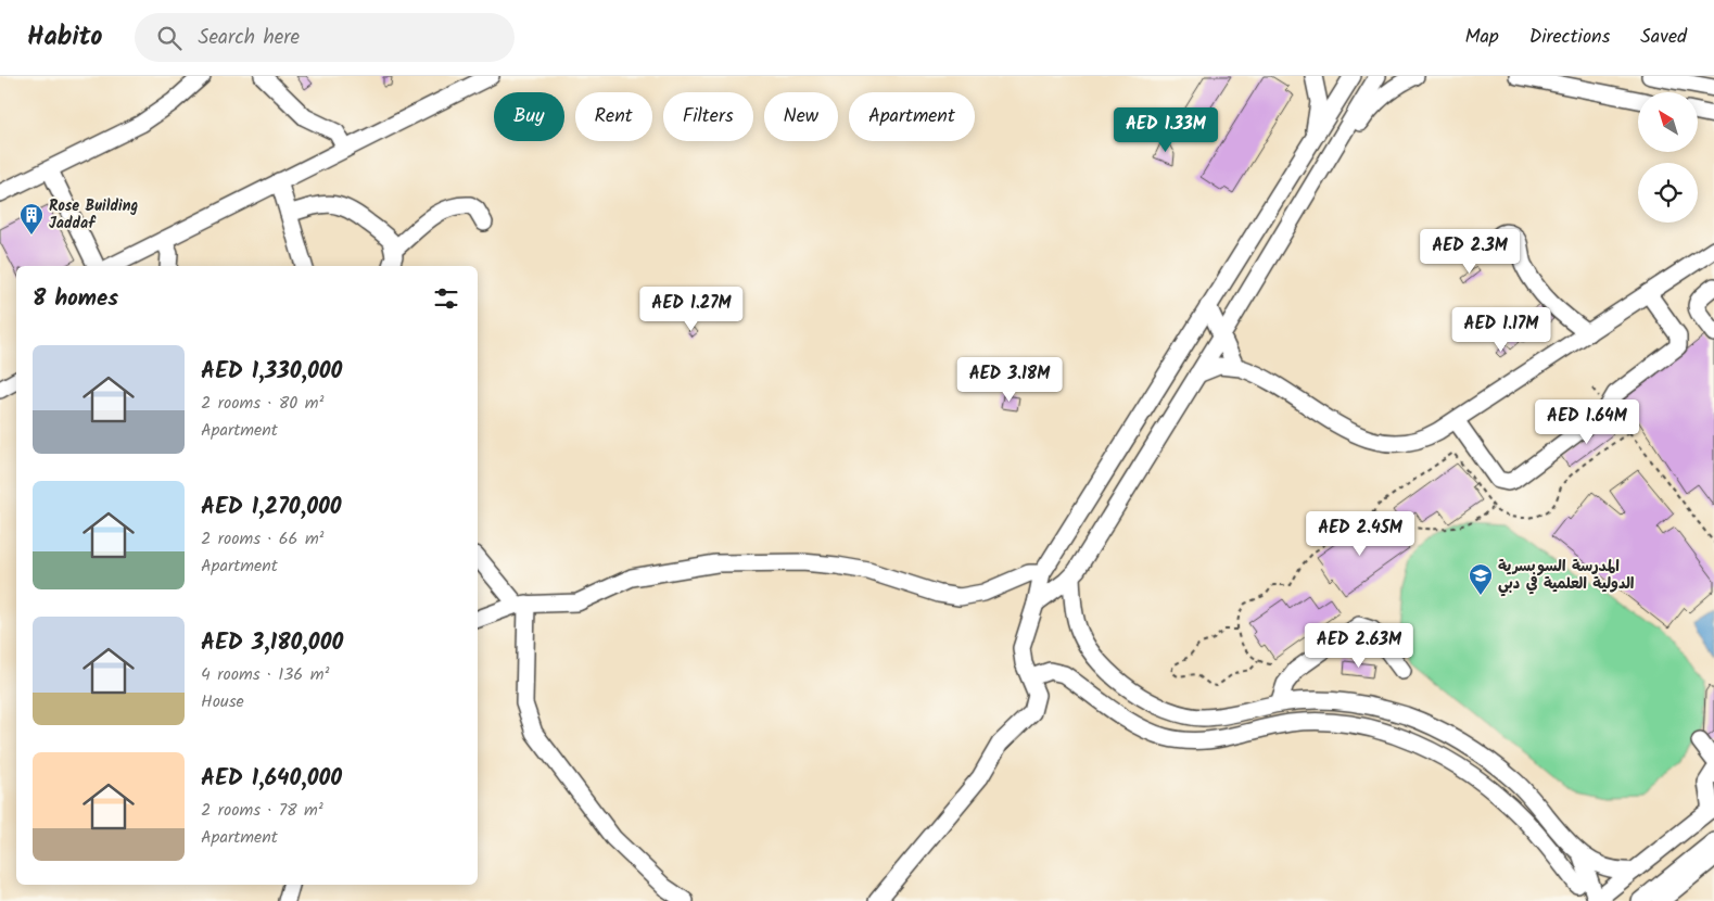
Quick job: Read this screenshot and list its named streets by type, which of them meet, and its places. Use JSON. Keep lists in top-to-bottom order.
{
  "places": {
    "building": ["Rose Building Jaddaf"],
    "school or university": ["المدرسة السويسرية الدولية العلمية في دبي"]
  },
  "north": "top left",
  "page": {
    "header": "Habito",
    "search": "Search here",
    "nav": ["Map", "Directions", "Saved"],
    "chip": [
      "Buy",
      "Rent",
      "Filters",
      "New",
      "Apartment"
    ],
    "price": [
      "AED 1.33M",
      "AED 2.3M",
      "AED 1.27M",
      "AED 1.17M",
      "AED 3.18M",
      "AED 1.64M",
      "AED 2.45M",
      "AED 2.63M"
    ],
    "heading": "8 homes",
    "list": [
      {
        "name": "AED 1,330,000",
        "note": "2 rooms · 80 m² · Apartment"
      },
      {
        "name": "AED 1,270,000",
        "note": "2 rooms · 66 m² · Apartment"
      },
      {
        "name": "AED 3,180,000",
        "note": "4 rooms · 136 m² · House"
      },
      {
        "name": "AED 1,640,000",
        "note": "2 rooms · 78 m² · Apartment"
      }
    ]
  }
}
